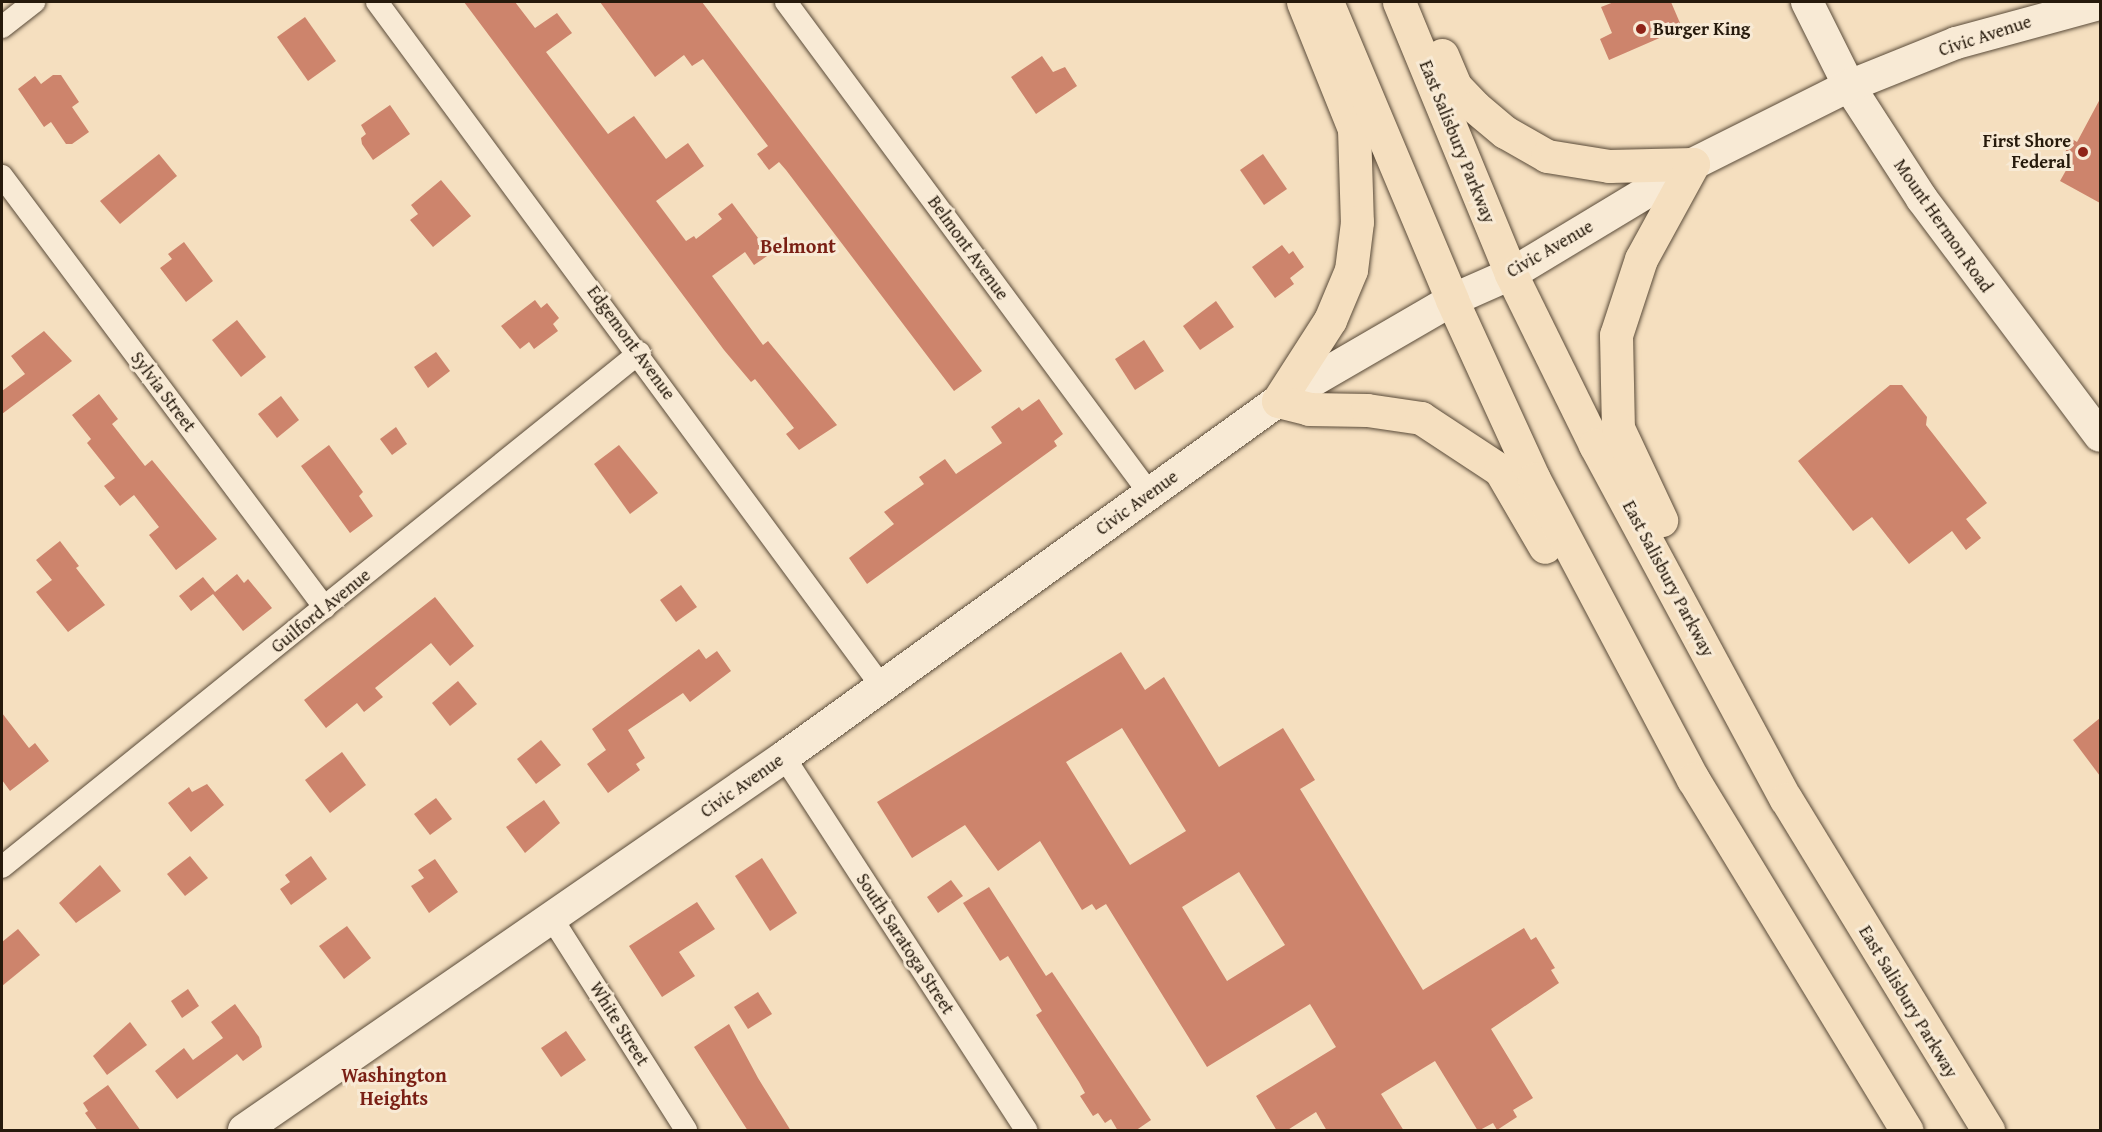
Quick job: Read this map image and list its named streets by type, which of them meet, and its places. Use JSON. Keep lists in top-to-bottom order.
{
  "streets": {
    "main road": ["East Salisbury Parkway"],
    "street": [
      "Civic Avenue",
      "Mount Hermon Road",
      "Belmont Avenue",
      "Edgemont Avenue",
      "Sylvia Street",
      "Guilford Avenue",
      "South Saratoga Street",
      "White Street"
    ]
  },
  "crossings": [
    ["Civic Avenue", "East Salisbury Parkway"],
    ["Civic Avenue", "Mount Hermon Road"],
    ["Civic Avenue", "Belmont Avenue"],
    ["Civic Avenue", "Edgemont Avenue"],
    ["Civic Avenue", "South Saratoga Street"],
    ["Civic Avenue", "White Street"],
    ["Edgemont Avenue", "Guilford Avenue"],
    ["Sylvia Street", "Guilford Avenue"]
  ],
  "districts": ["Belmont", "Washington Heights"],
  "places": ["Burger King", "First Shore Federal"]
}
